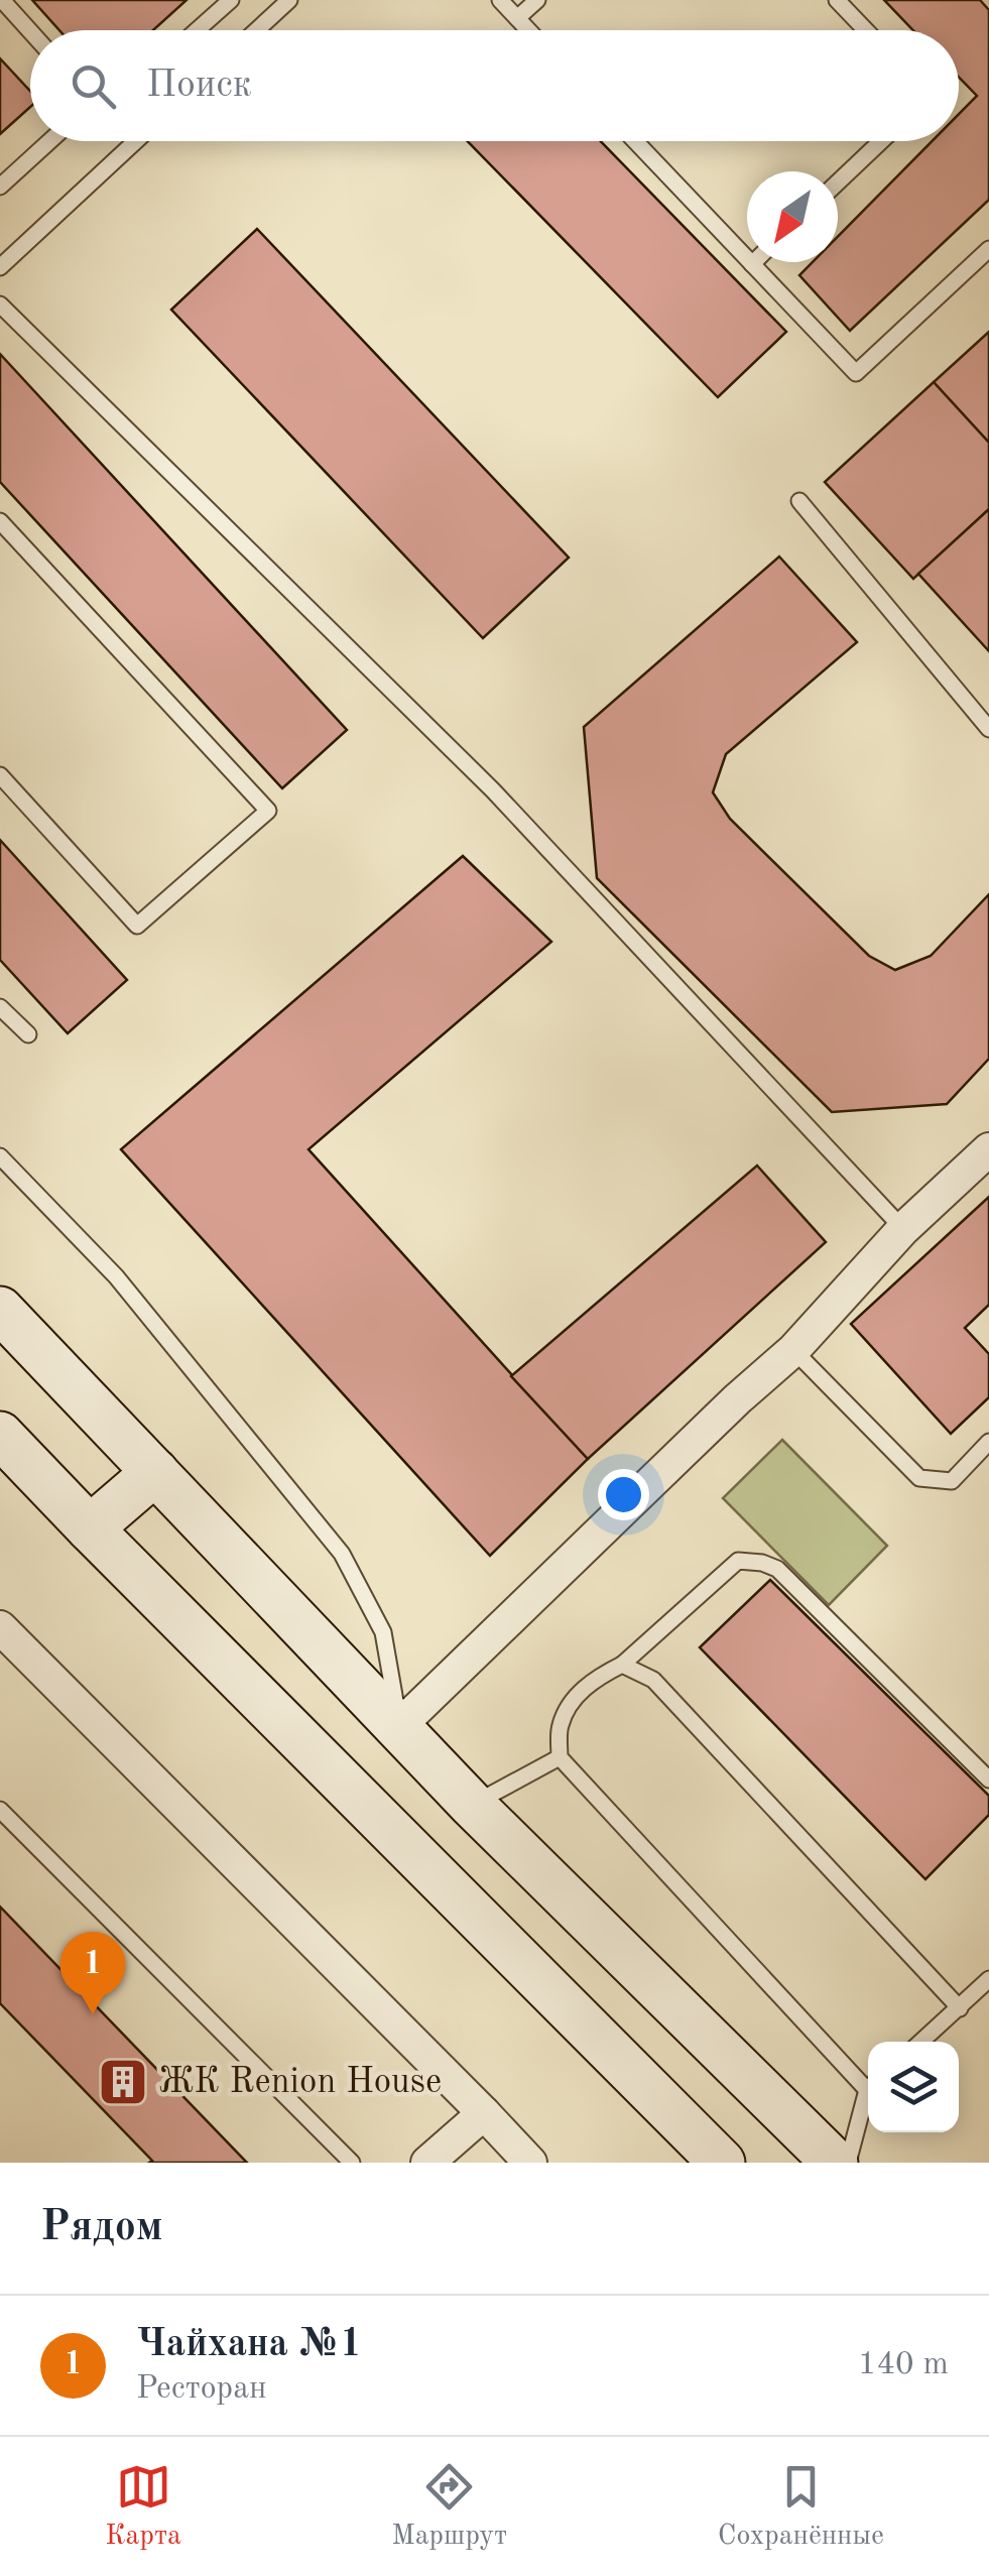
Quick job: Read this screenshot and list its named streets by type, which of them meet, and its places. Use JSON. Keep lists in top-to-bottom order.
{
  "places": {
    "building": ["ЖК Renion House"]
  },
  "north": "bottom left",
  "page": {
    "search": "Поиск",
    "pins": "1",
    "heading": "Рядом",
    "list": [
      {
        "mark": "1",
        "name": "Чайхана №1",
        "note": "Ресторан",
        "value": "140 m"
      }
    ],
    "nav": ["Карта", "Маршрут", "Сохранённые"]
  }
}
